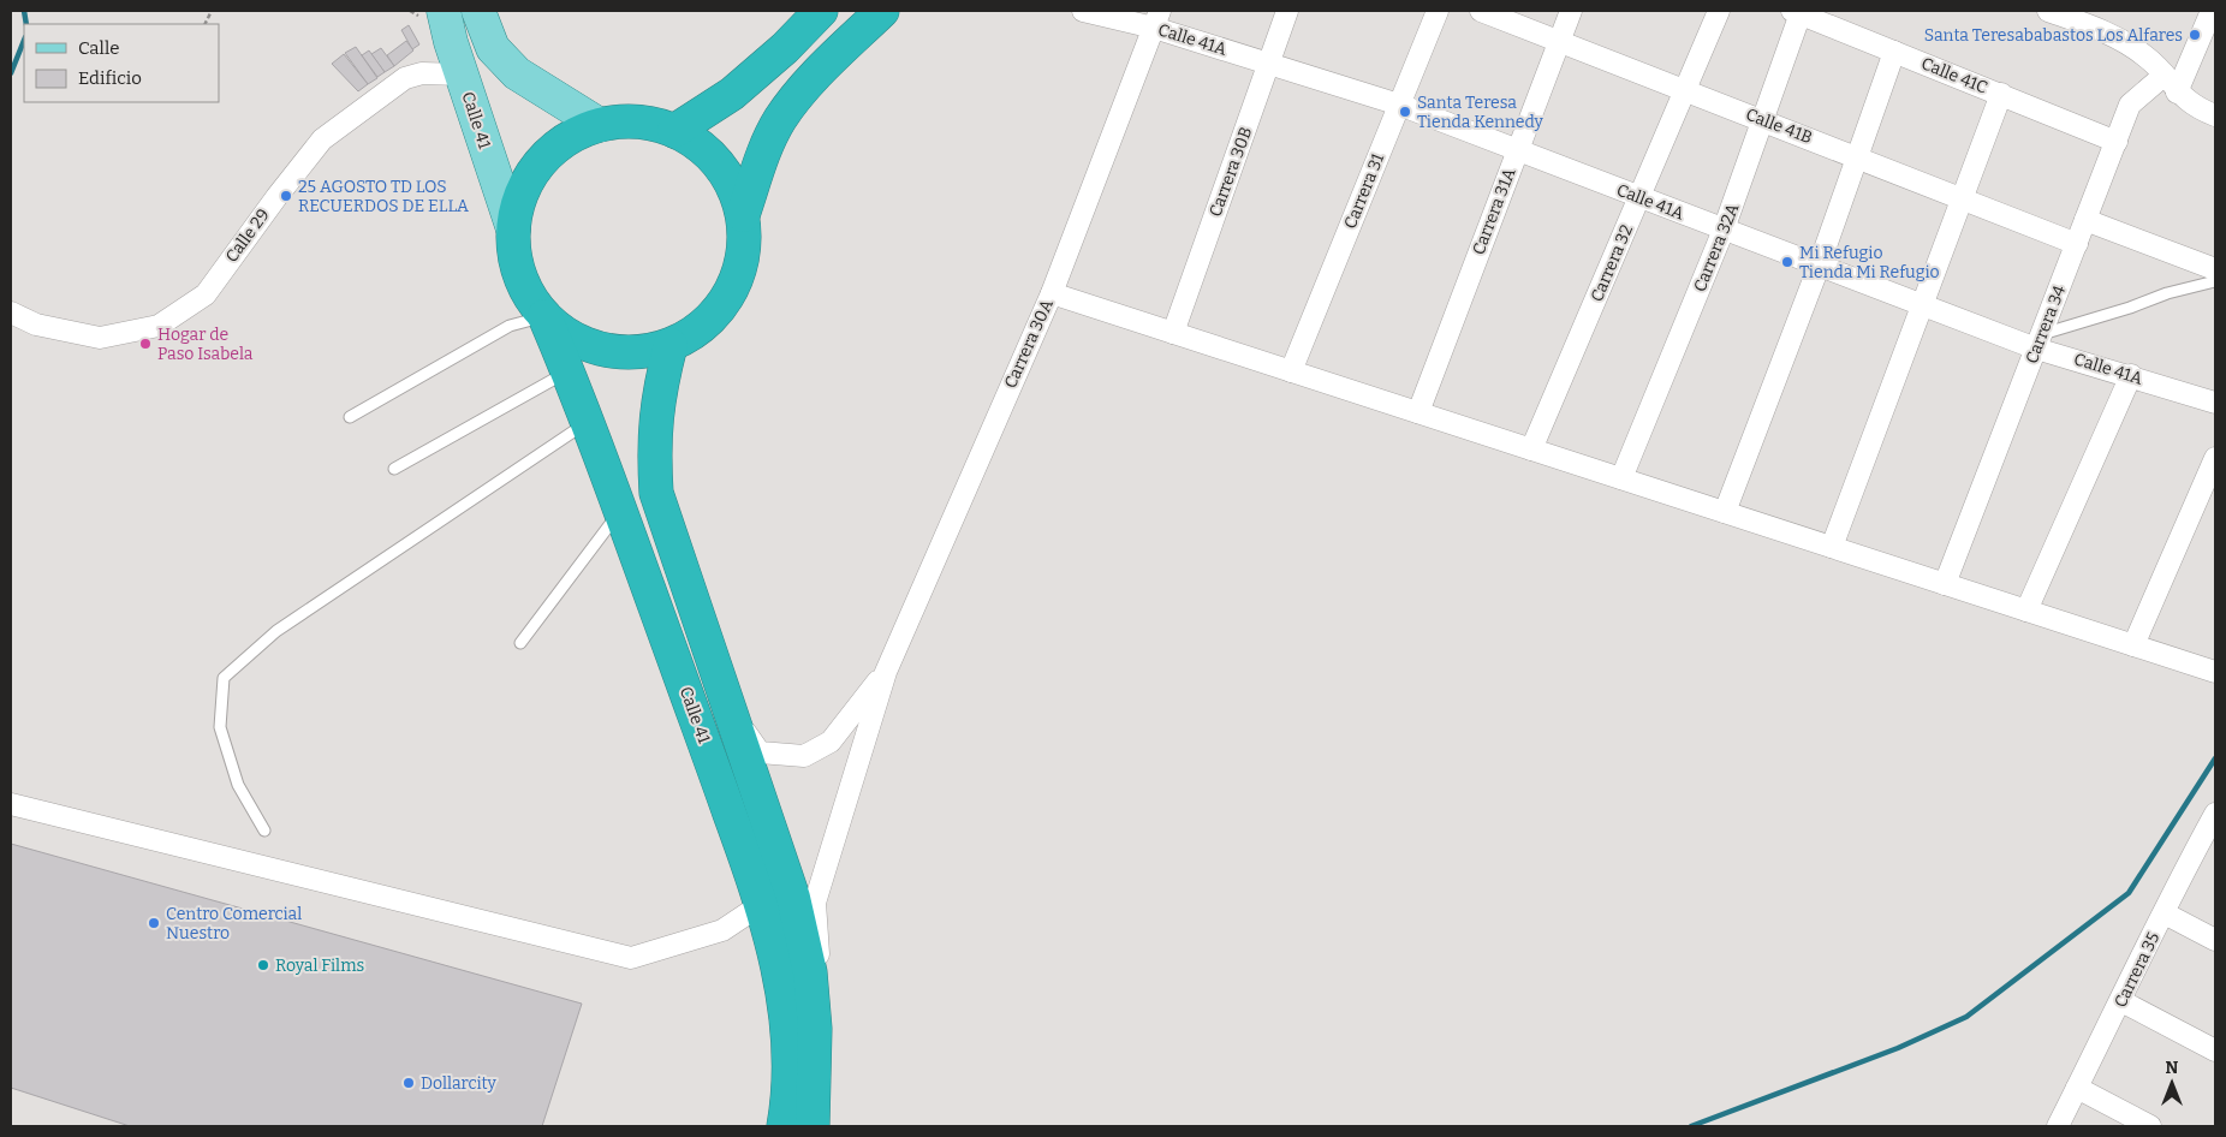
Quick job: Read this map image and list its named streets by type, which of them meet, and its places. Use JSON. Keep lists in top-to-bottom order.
{
  "streets": {
    "highway": ["Calle 41"],
    "street": [
      "Calle 41A",
      "Calle 41C",
      "Calle 41B",
      "Carrera 30B",
      "Carrera 31",
      "Carrera 31A",
      "Calle 29",
      "Carrera 32A",
      "Carrera 32",
      "Carrera 34",
      "Carrera 30A",
      "Carrera 35"
    ]
  },
  "crossings": [
    ["Calle 41A", "Carrera 30B"],
    ["Calle 41A", "Carrera 31"],
    ["Calle 41A", "Carrera 31A"],
    ["Calle 41A", "Carrera 32A"],
    ["Calle 41A", "Carrera 32"],
    ["Calle 41A", "Carrera 34"],
    ["Calle 41A", "Carrera 30A"],
    ["Calle 41C", "Carrera 32A"],
    ["Calle 41C", "Carrera 34"],
    ["Calle 41", "Calle 29"],
    ["Calle 41B", "Carrera 31A"],
    ["Calle 41B", "Carrera 32A"],
    ["Calle 41B", "Carrera 32"],
    ["Calle 41B", "Carrera 34"]
  ],
  "places": [
    "Santa Teresababastos Los Alfares",
    "Santa Teresa Tienda Kennedy",
    "25 AGOSTO TD LOS RECUERDOS DE ELLA",
    "Mi Refugio Tienda Mi Refugio",
    "Hogar de Paso Isabela",
    "Centro Comercial Nuestro",
    "Royal Films",
    "Dollarcity"
  ],
  "legend": ["Calle", "Edificio"],
  "north": "top"
}
